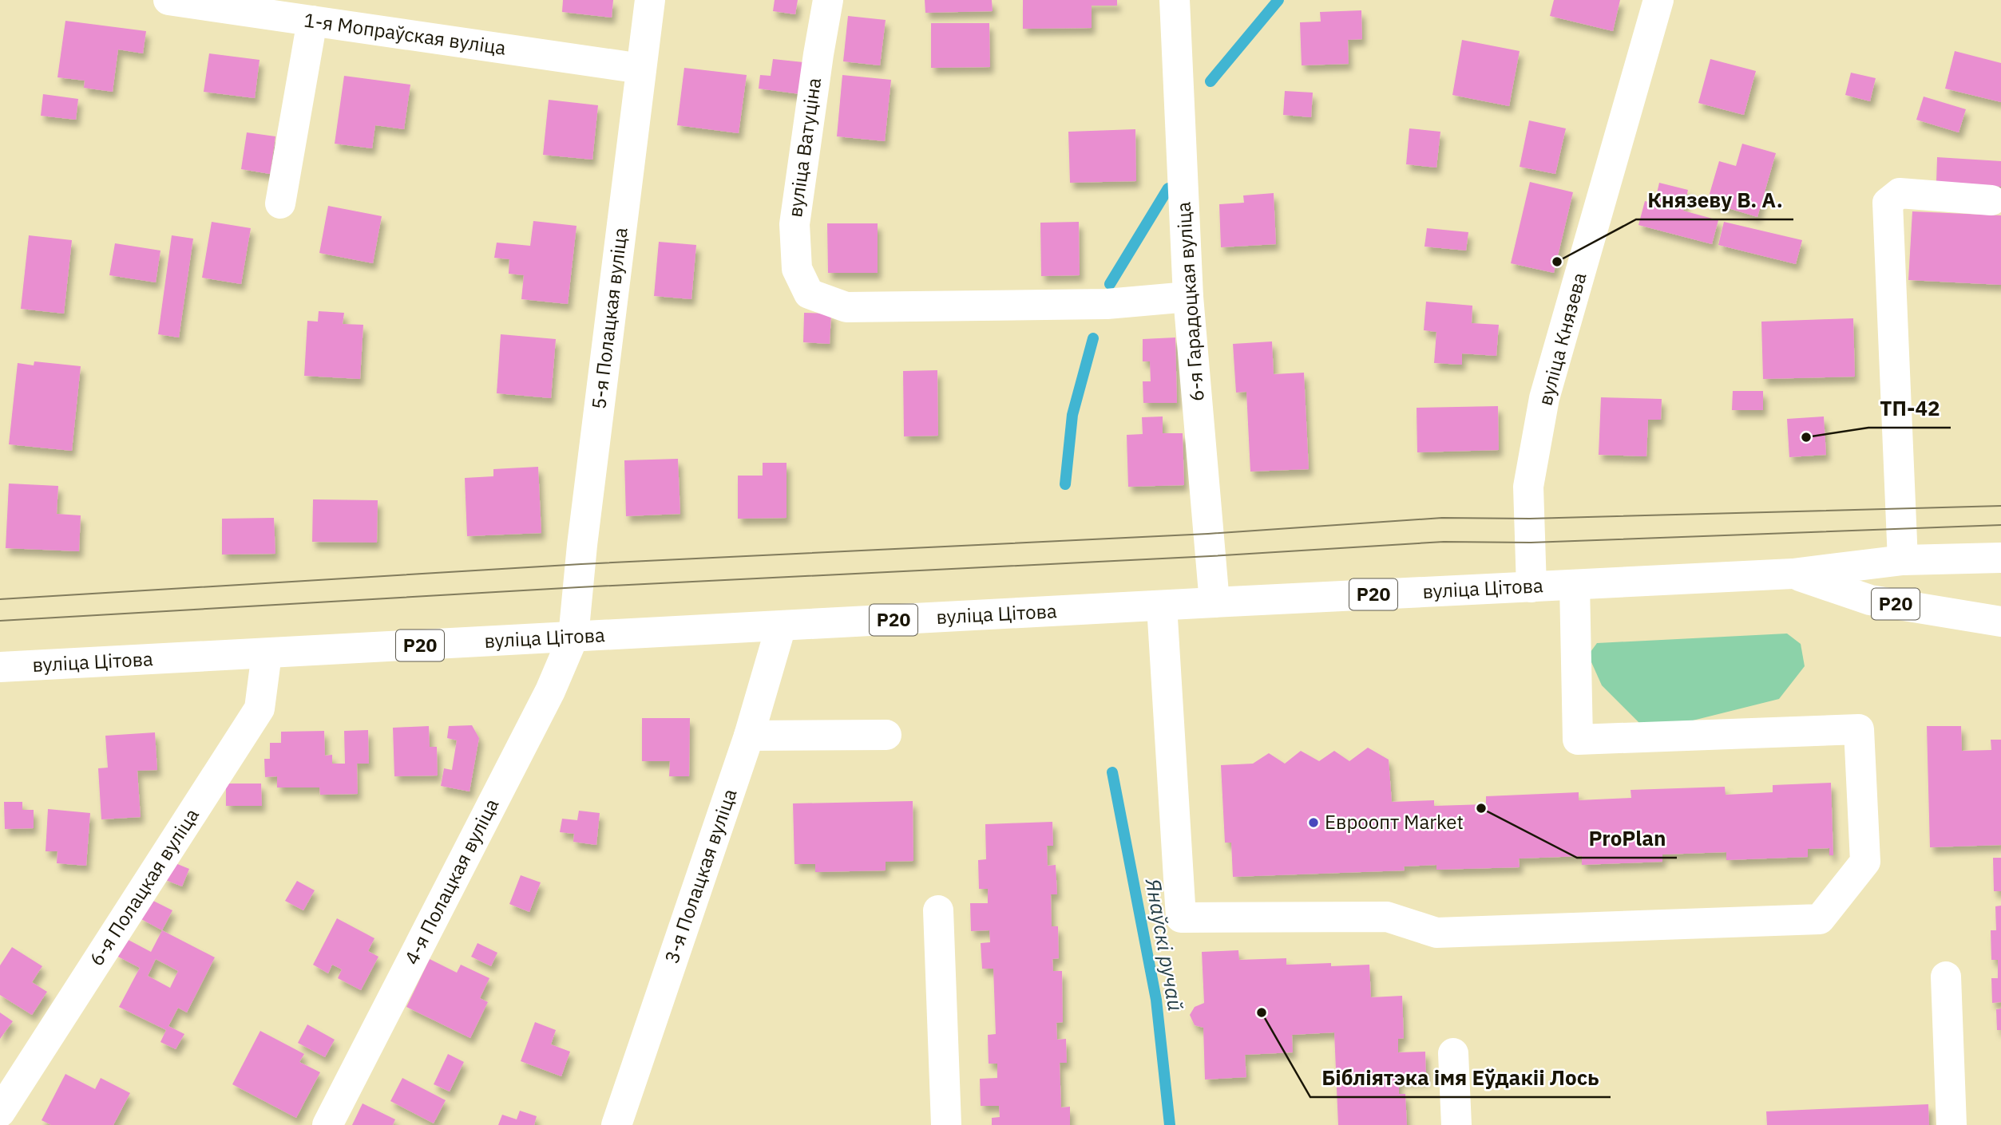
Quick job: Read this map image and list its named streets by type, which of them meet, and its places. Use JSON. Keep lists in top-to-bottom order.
{
  "streets": {
    "street": [
      "1-я Мопраўская вуліца",
      "вуліца Ватуціна",
      "6-я Гарадоцкая вуліца",
      "5-я Полацкая вуліца",
      "вуліца Князева",
      "вуліца Цітова",
      "Р20",
      "3-я Полацкая вуліца",
      "4-я Полацкая вуліца",
      "6-я Полацкая вуліца"
    ]
  },
  "crossings": [
    ["1-я Мопраўская вуліца", "5-я Полацкая вуліца"],
    ["вуліца Ватуціна", "6-я Гарадоцкая вуліца"],
    ["6-я Гарадоцкая вуліца", "вуліца Цітова"],
    ["5-я Полацкая вуліца", "вуліца Цітова"],
    ["5-я Полацкая вуліца", "4-я Полацкая вуліца"],
    ["вуліца Князева", "вуліца Цітова"],
    ["вуліца Цітова", "3-я Полацкая вуліца"],
    ["вуліца Цітова", "4-я Полацкая вуліца"],
    ["вуліца Цітова", "6-я Полацкая вуліца"]
  ],
  "water": ["Янаўскі ручай"],
  "places": [
    "Князеву В. А.",
    "ТП-42",
    "ProPlan",
    "Евроопт Market",
    "Бібліятэка імя Еўдакіі Лось"
  ]
}
